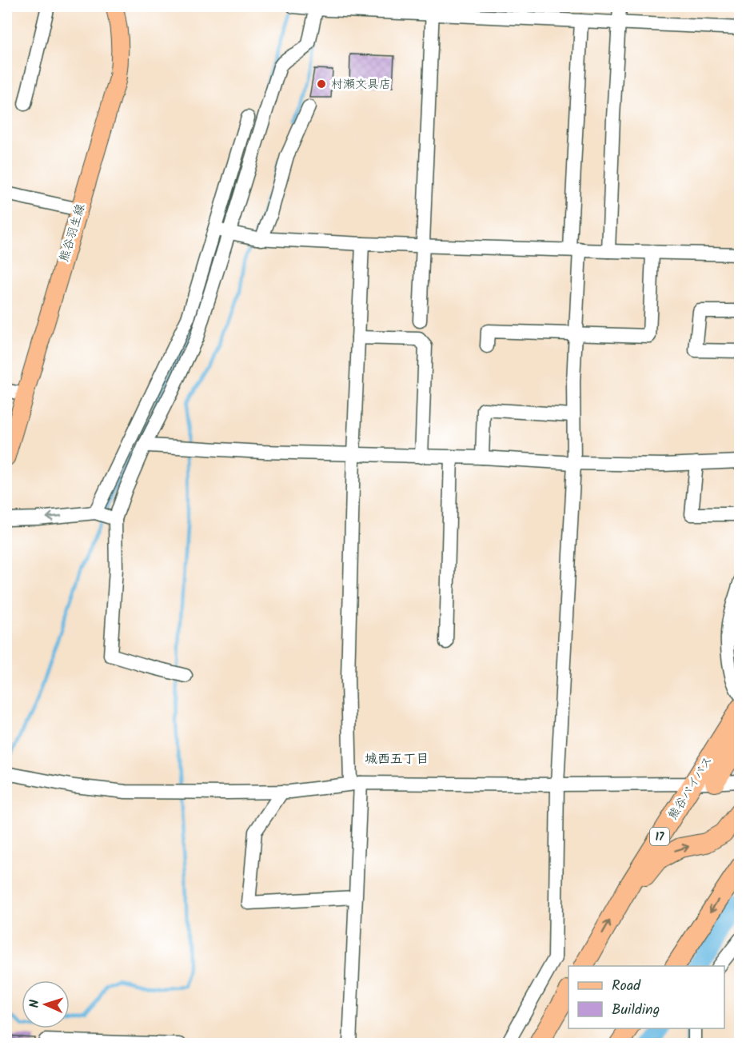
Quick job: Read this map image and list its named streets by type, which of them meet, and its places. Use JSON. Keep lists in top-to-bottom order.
{
  "streets": {
    "highway": ["熊谷バイパス", "17"],
    "main road": ["熊谷羽生線"]
  },
  "crossings": [
    ["熊谷バイパス", "17"]
  ],
  "districts": ["城西五丁目"],
  "places": ["村瀬文具店"],
  "legend": ["Road", "Building"],
  "north": "left"
}
